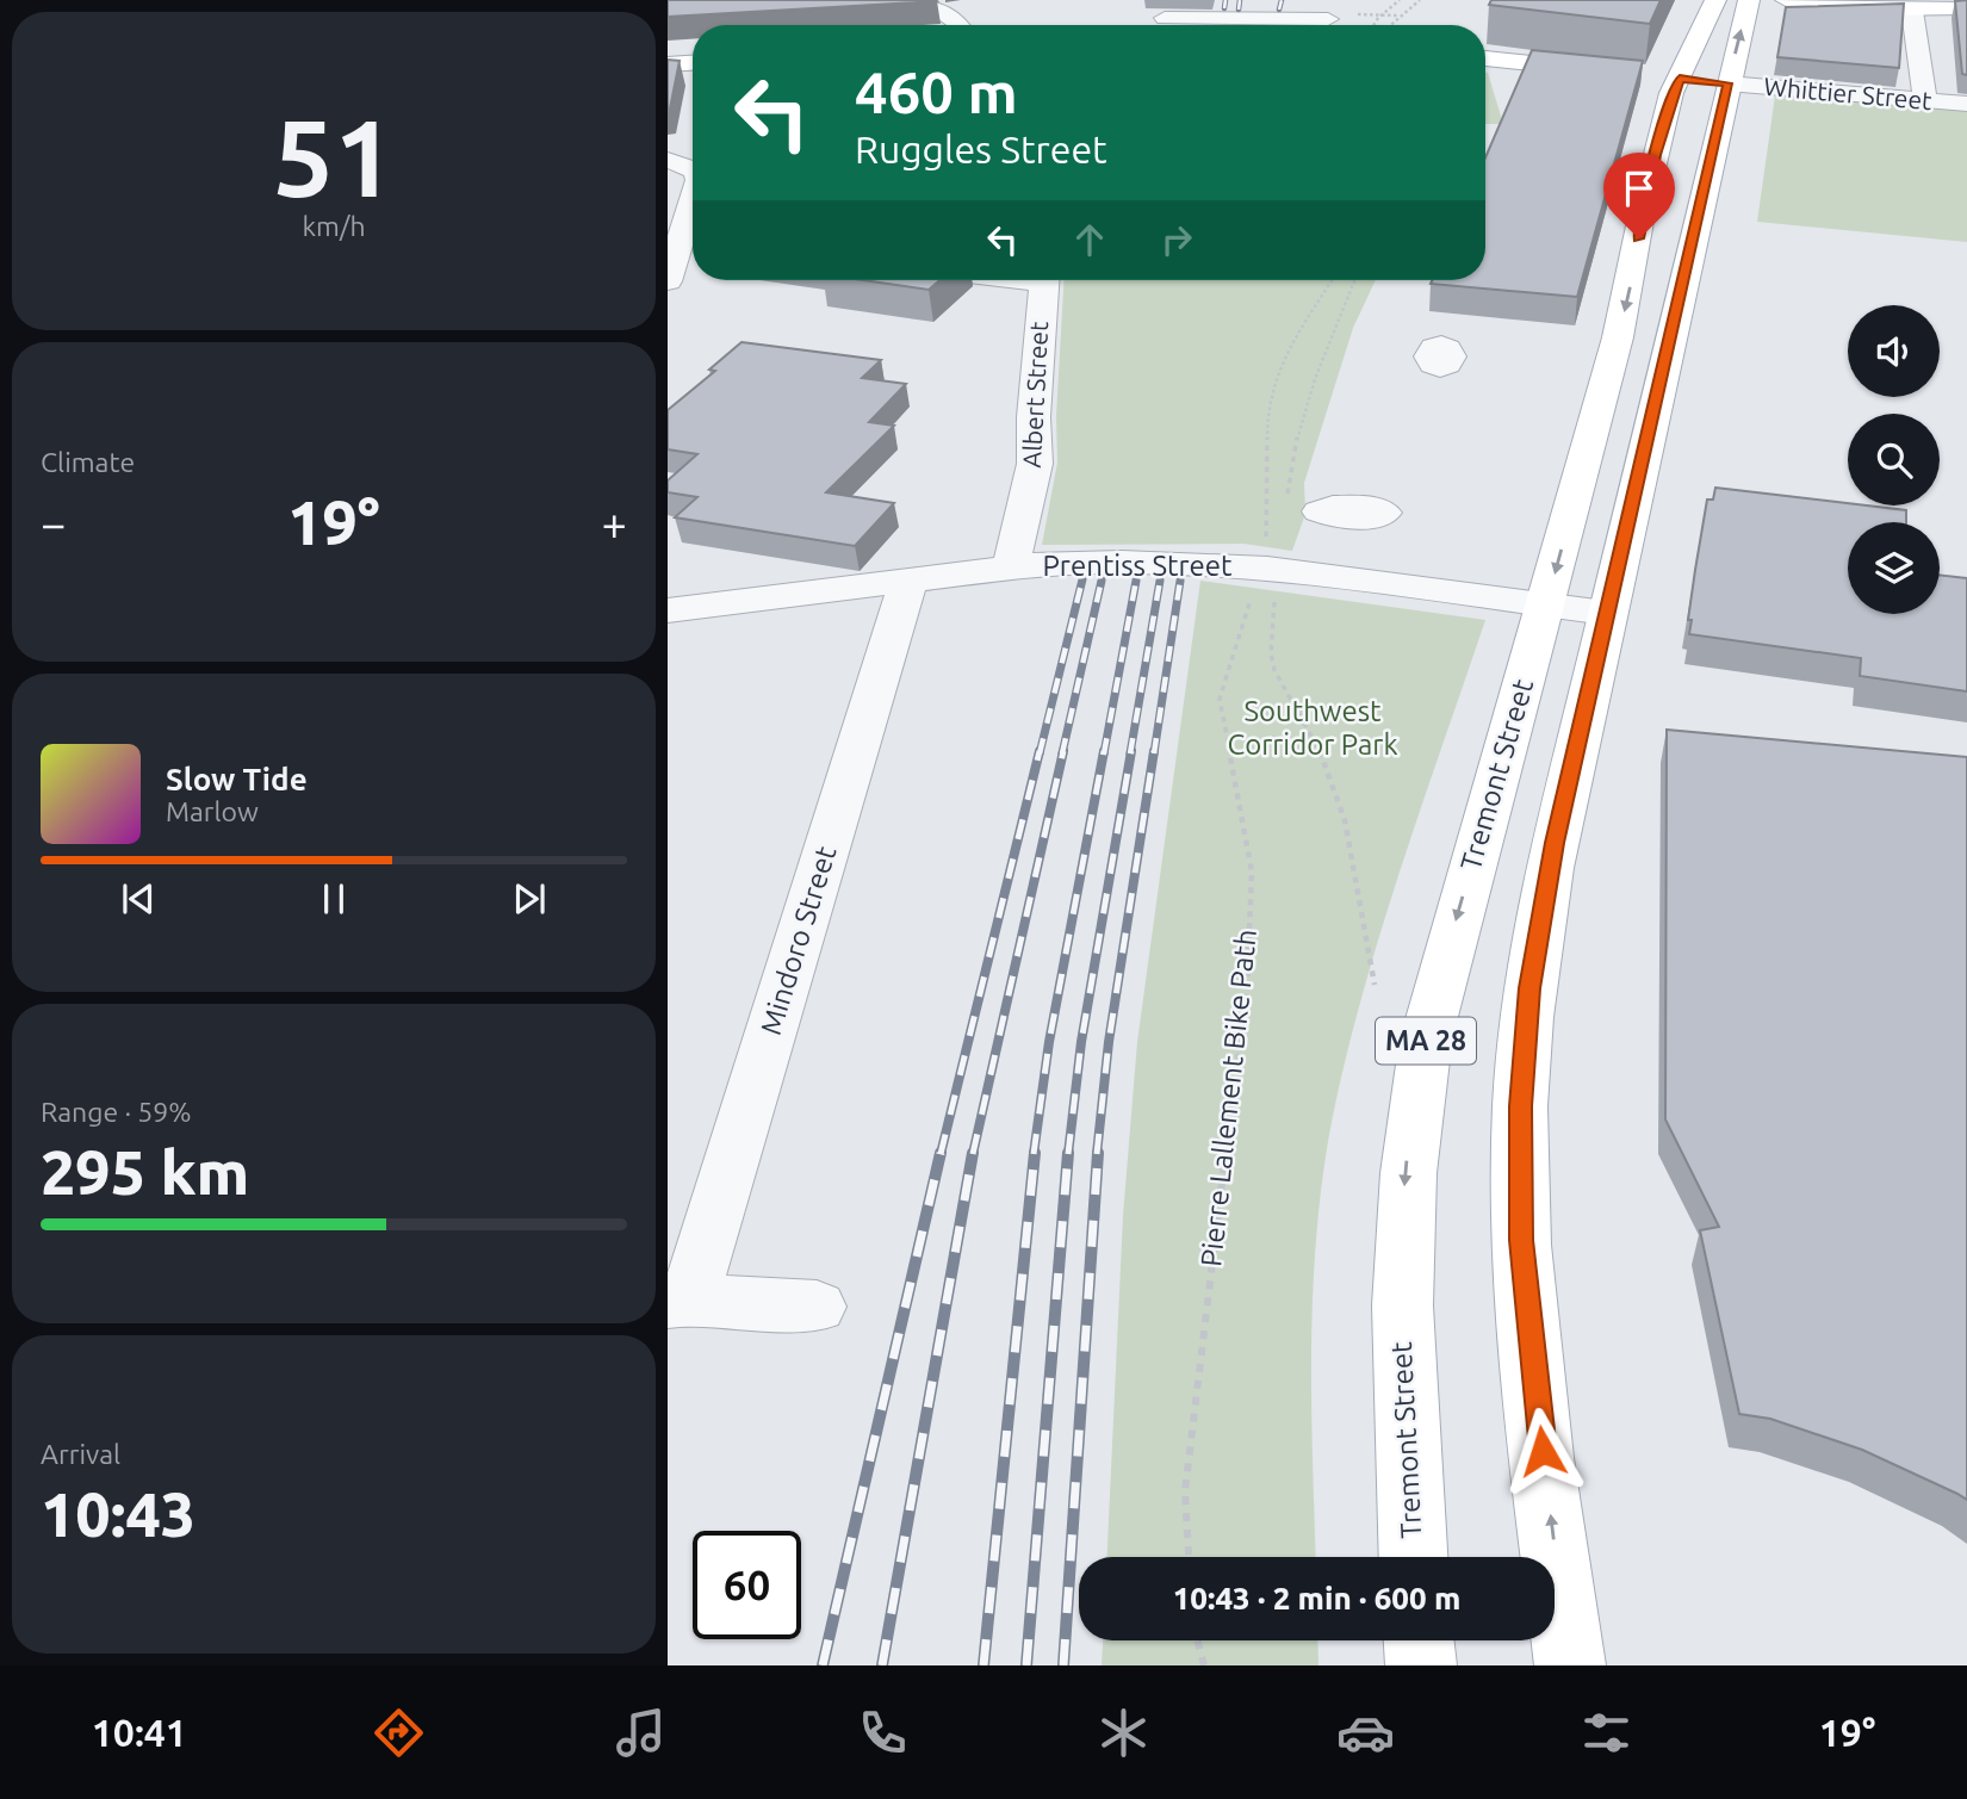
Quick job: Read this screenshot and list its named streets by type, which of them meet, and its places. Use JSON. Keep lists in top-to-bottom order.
{
  "streets": {
    "main road": ["Tremont Street", "MA 28"],
    "street": [
      "Whittier Street",
      "Albert Street",
      "Prentiss Street",
      "Mindoro Street"
    ],
    "path": ["Pierre Lallement Bike Path"]
  },
  "crossings": [
    ["Whittier Street", "Tremont Street"],
    ["Albert Street", "Prentiss Street"],
    ["Prentiss Street", "Tremont Street"],
    ["Prentiss Street", "Mindoro Street"]
  ],
  "parks": ["Southwest Corridor Park"],
  "page": {
    "tile": [
      ["51", "km/h"],
      "Climate",
      ["Range · 59%", "295 km"],
      ["Arrival", "10:43"]
    ],
    "turn": ["460 m", "Ruggles Street"],
    "heat": ["−", "19°", "+"],
    "song": ["Slow Tide", "Marlow"],
    "limit": "60",
    "trip": "10:43 · 2 min · 600 m",
    "tabs": ["10:41", "19°"]
  }
}
